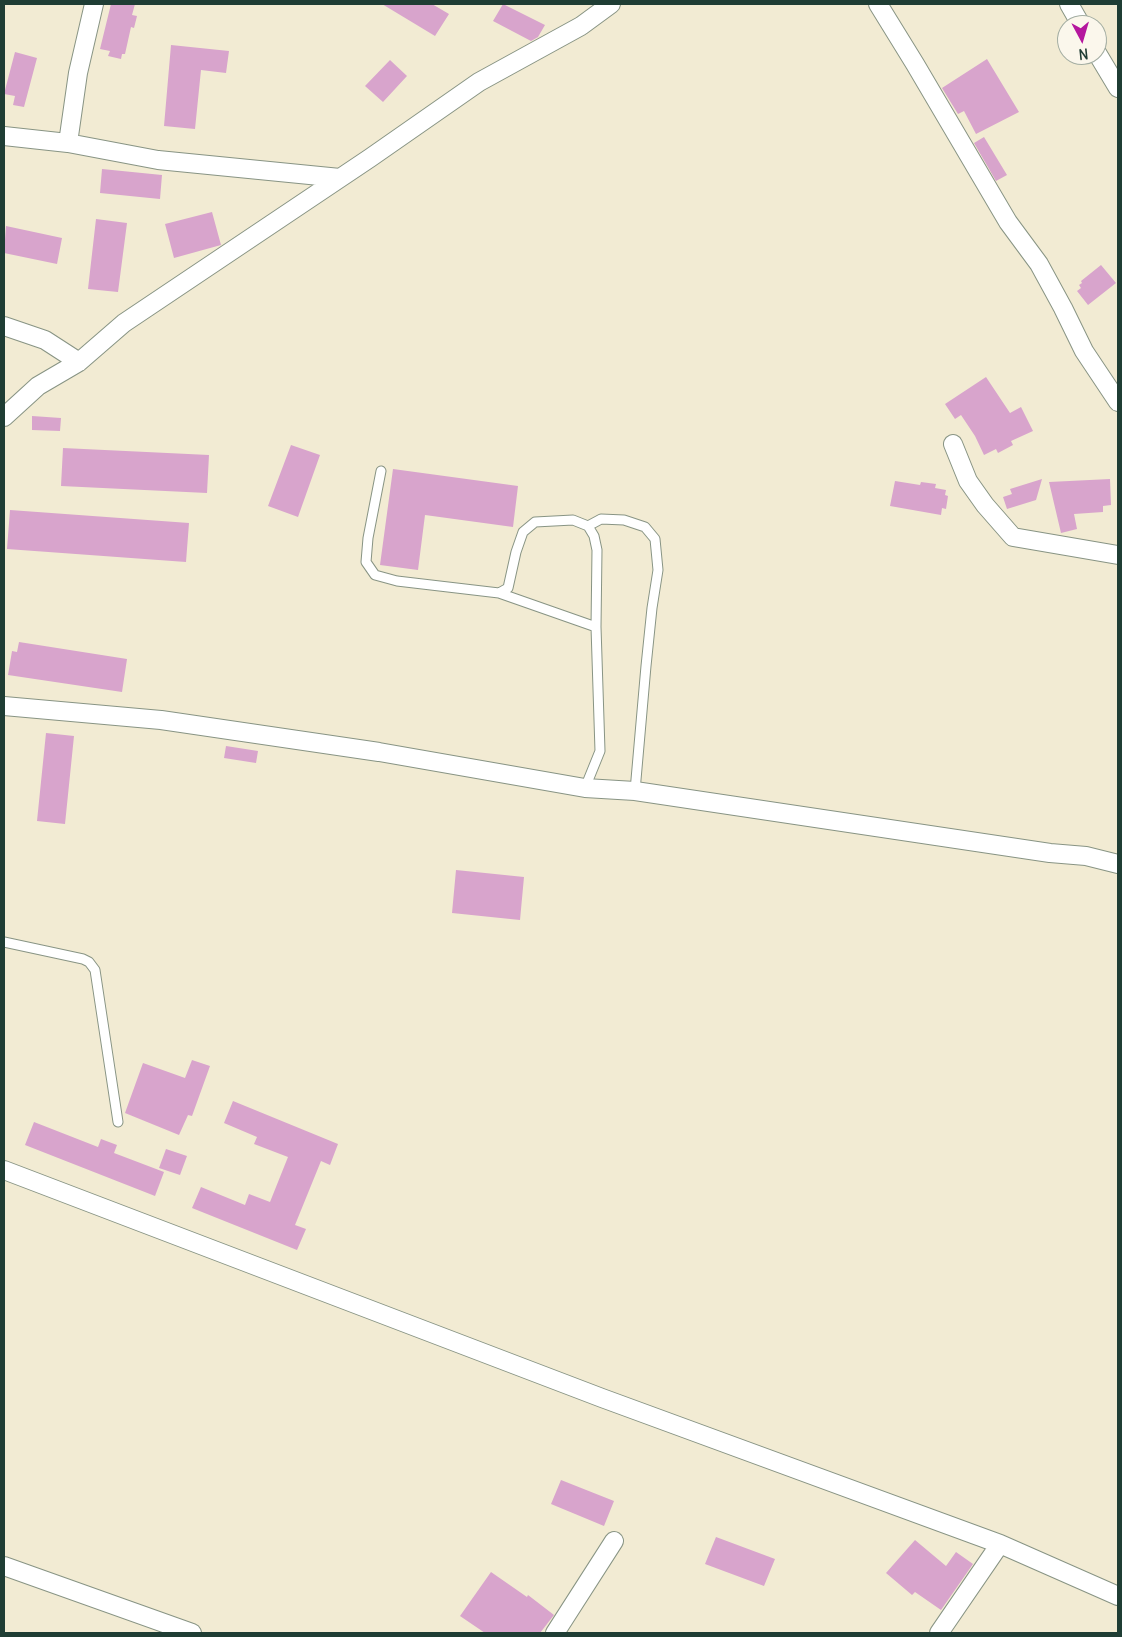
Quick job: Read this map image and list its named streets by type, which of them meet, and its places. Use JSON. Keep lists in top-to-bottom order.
{
  "north": "bottom"
}
